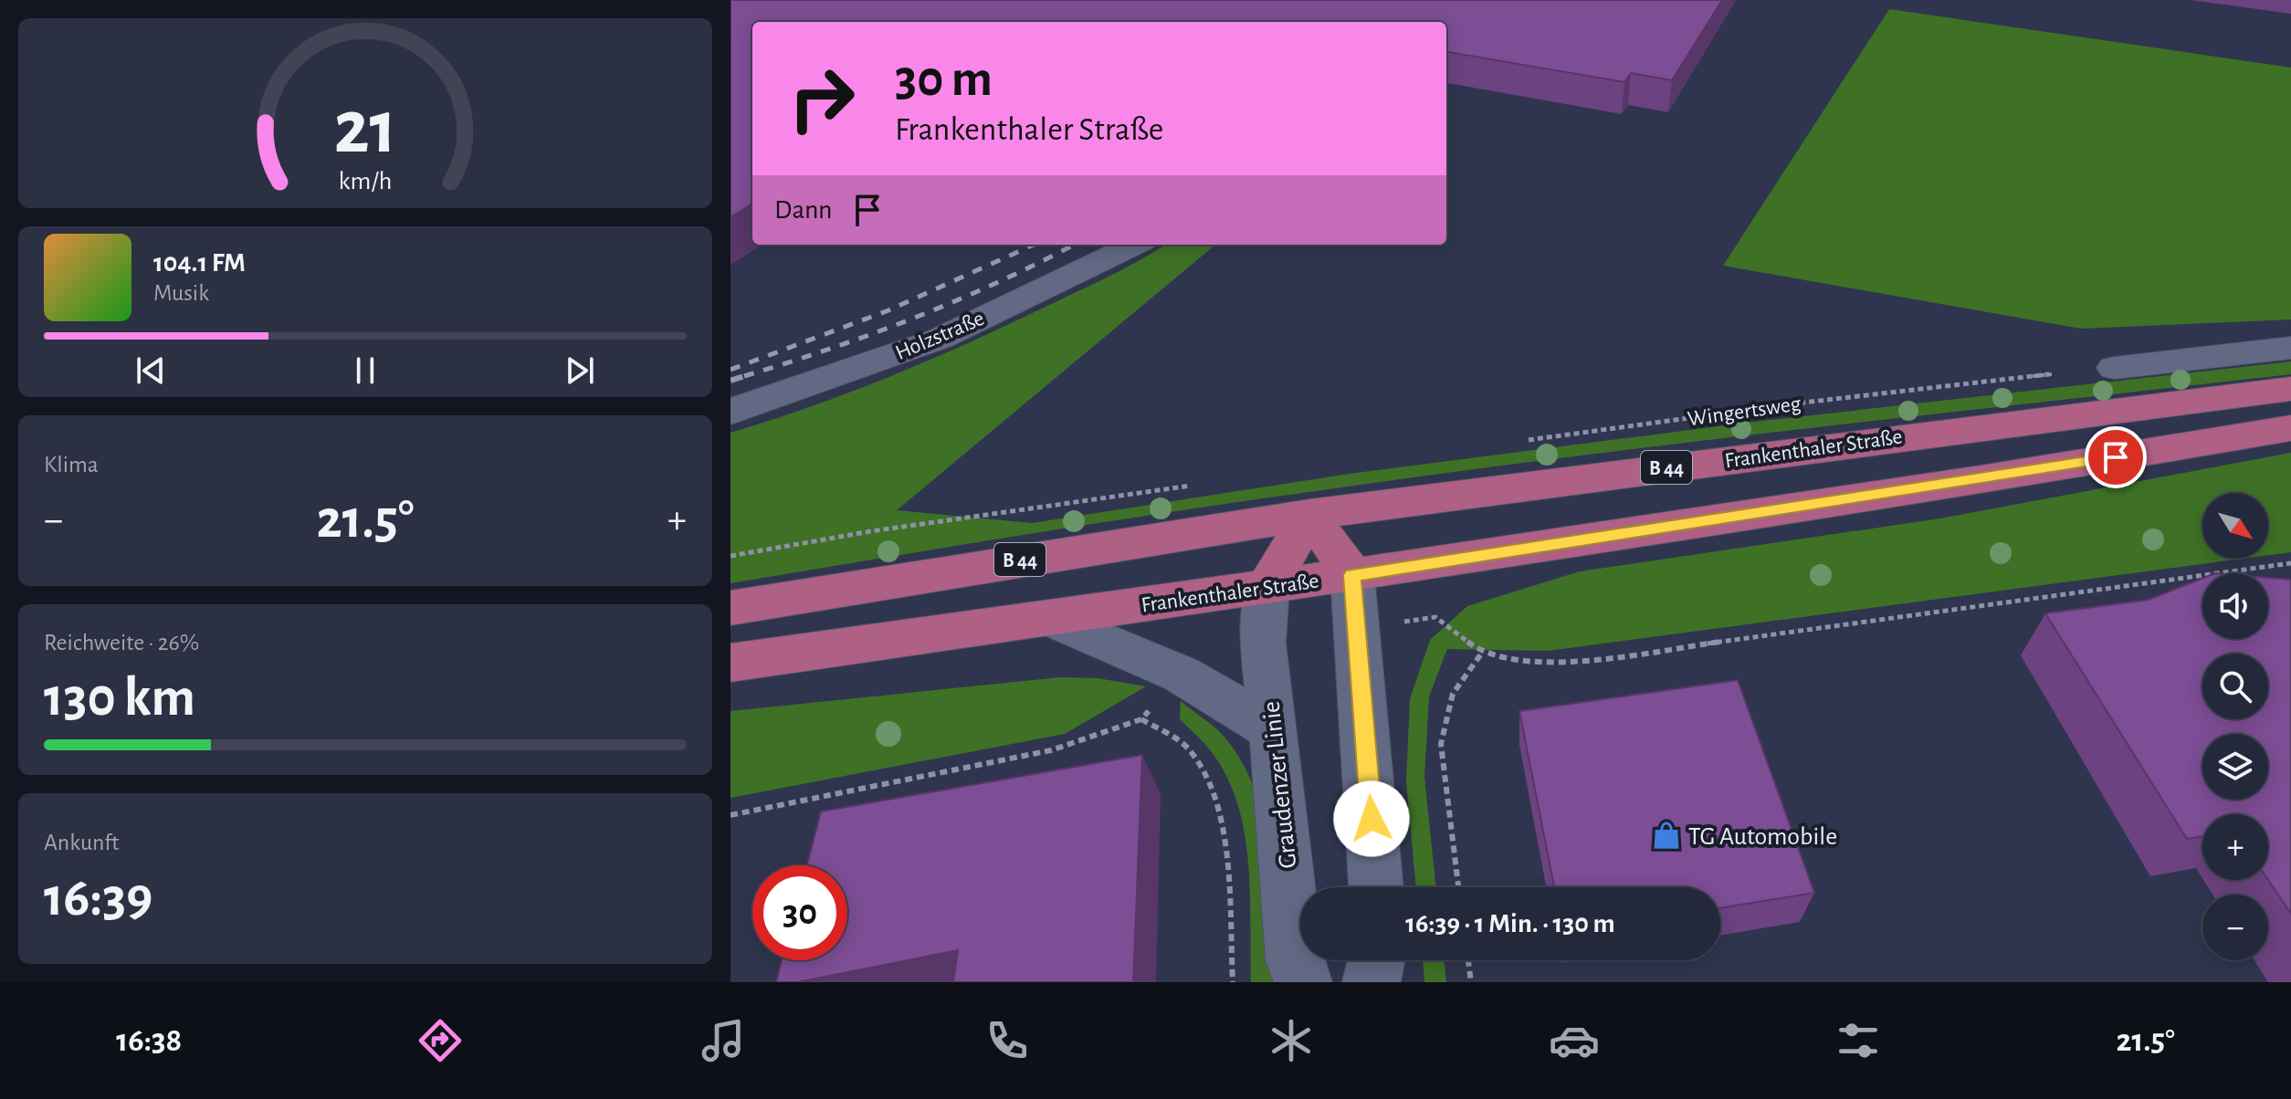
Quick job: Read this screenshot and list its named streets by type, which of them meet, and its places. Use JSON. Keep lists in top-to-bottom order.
{
  "streets": {
    "main road": ["Frankenthaler Straße", "B 44"],
    "street": ["Holzstraße", "Graudenzer Linie"],
    "path": ["Wingertsweg"]
  },
  "crossings": [
    ["Frankenthaler Straße", "Graudenzer Linie"]
  ],
  "places": {
    "shop": ["TG Automobile"]
  },
  "north": "bottom right",
  "page": {
    "turn": ["30 m", "Frankenthaler Straße"],
    "then": "Dann",
    "song": ["104.1 FM", "Musik"],
    "tile": [
      "Klima",
      ["Reichweite · 26%", "130 km"],
      ["Ankunft", "16:39"]
    ],
    "heat": ["−", "21.5°", "+"],
    "map_buttons": ["+", "−"],
    "limit": "30",
    "trip": "16:39 · 1 Min. · 130 m",
    "tabs": ["16:38", "21.5°"],
    "gauge": ["21", "km/h"]
  }
}
